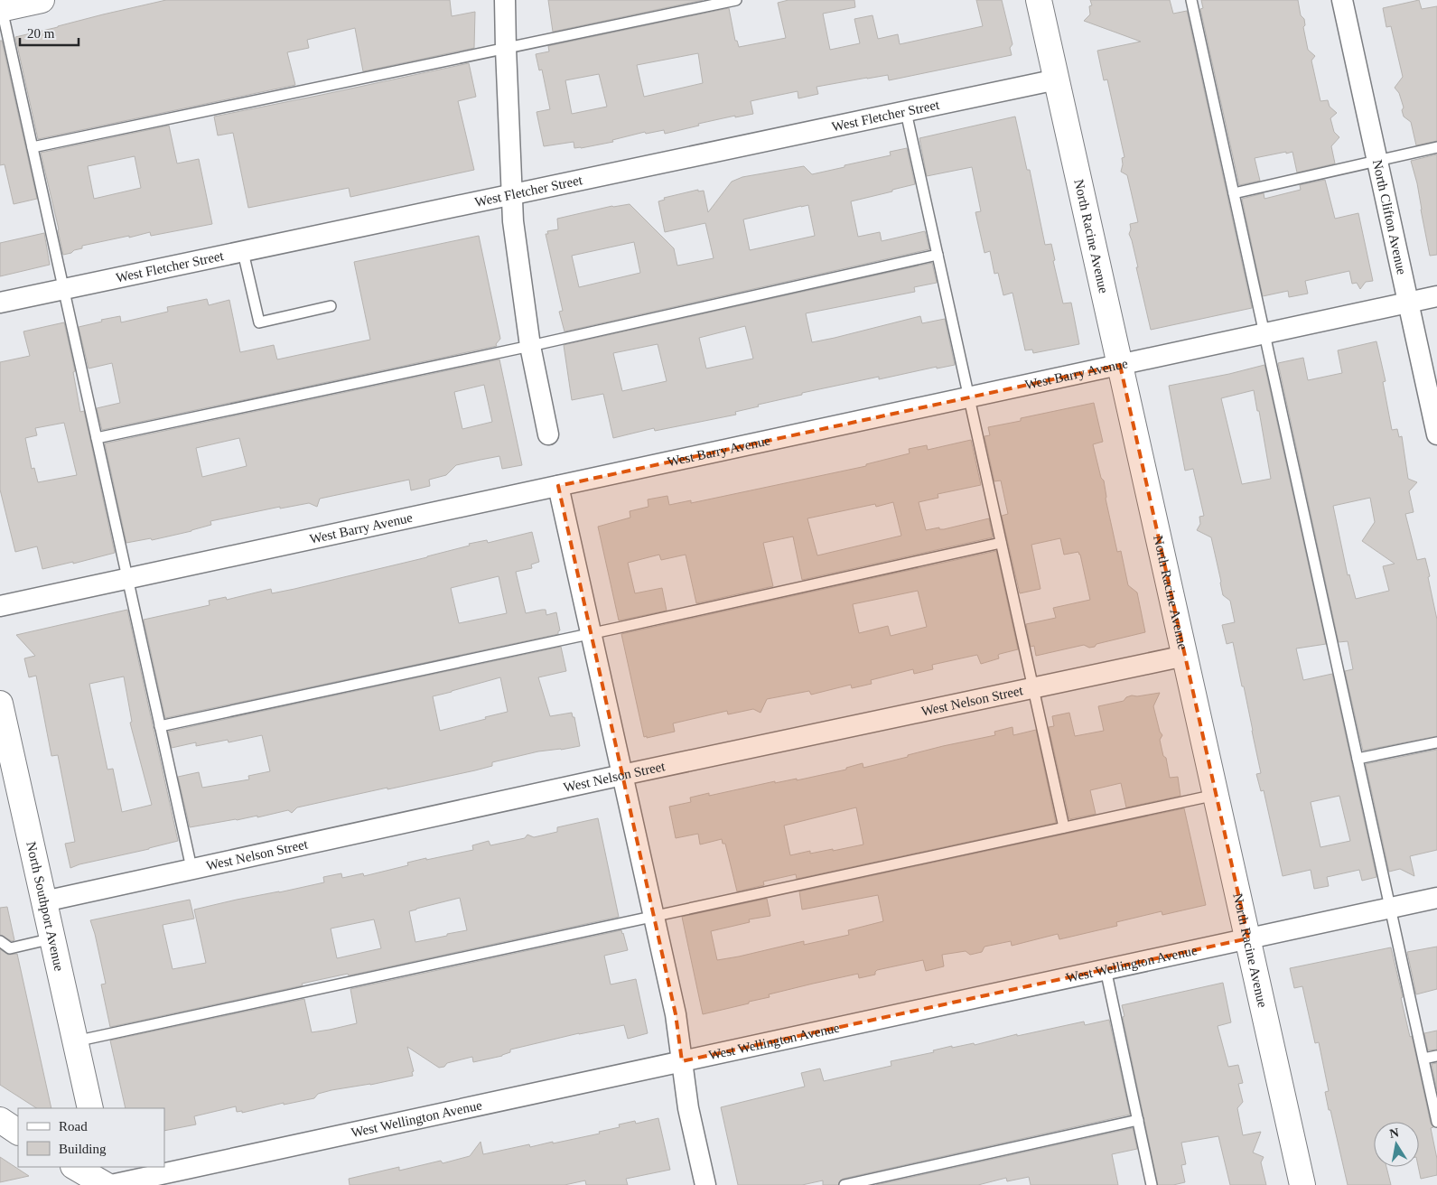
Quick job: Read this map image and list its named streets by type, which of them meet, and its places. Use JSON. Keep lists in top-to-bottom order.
{
  "streets": {
    "street": [
      "West Fletcher Street",
      "North Clifton Avenue",
      "North Racine Avenue",
      "West Barry Avenue",
      "West Nelson Street",
      "North Southport Avenue",
      "West Wellington Avenue"
    ]
  },
  "crossings": [
    ["West Fletcher Street", "North Racine Avenue"],
    ["North Clifton Avenue", "West Barry Avenue"],
    ["North Racine Avenue", "West Barry Avenue"],
    ["North Racine Avenue", "West Nelson Street"],
    ["North Racine Avenue", "West Wellington Avenue"],
    ["West Nelson Street", "North Southport Avenue"]
  ],
  "legend": ["Road", "Building"],
  "scale_bar": "20 m",
  "north": "top"
}
